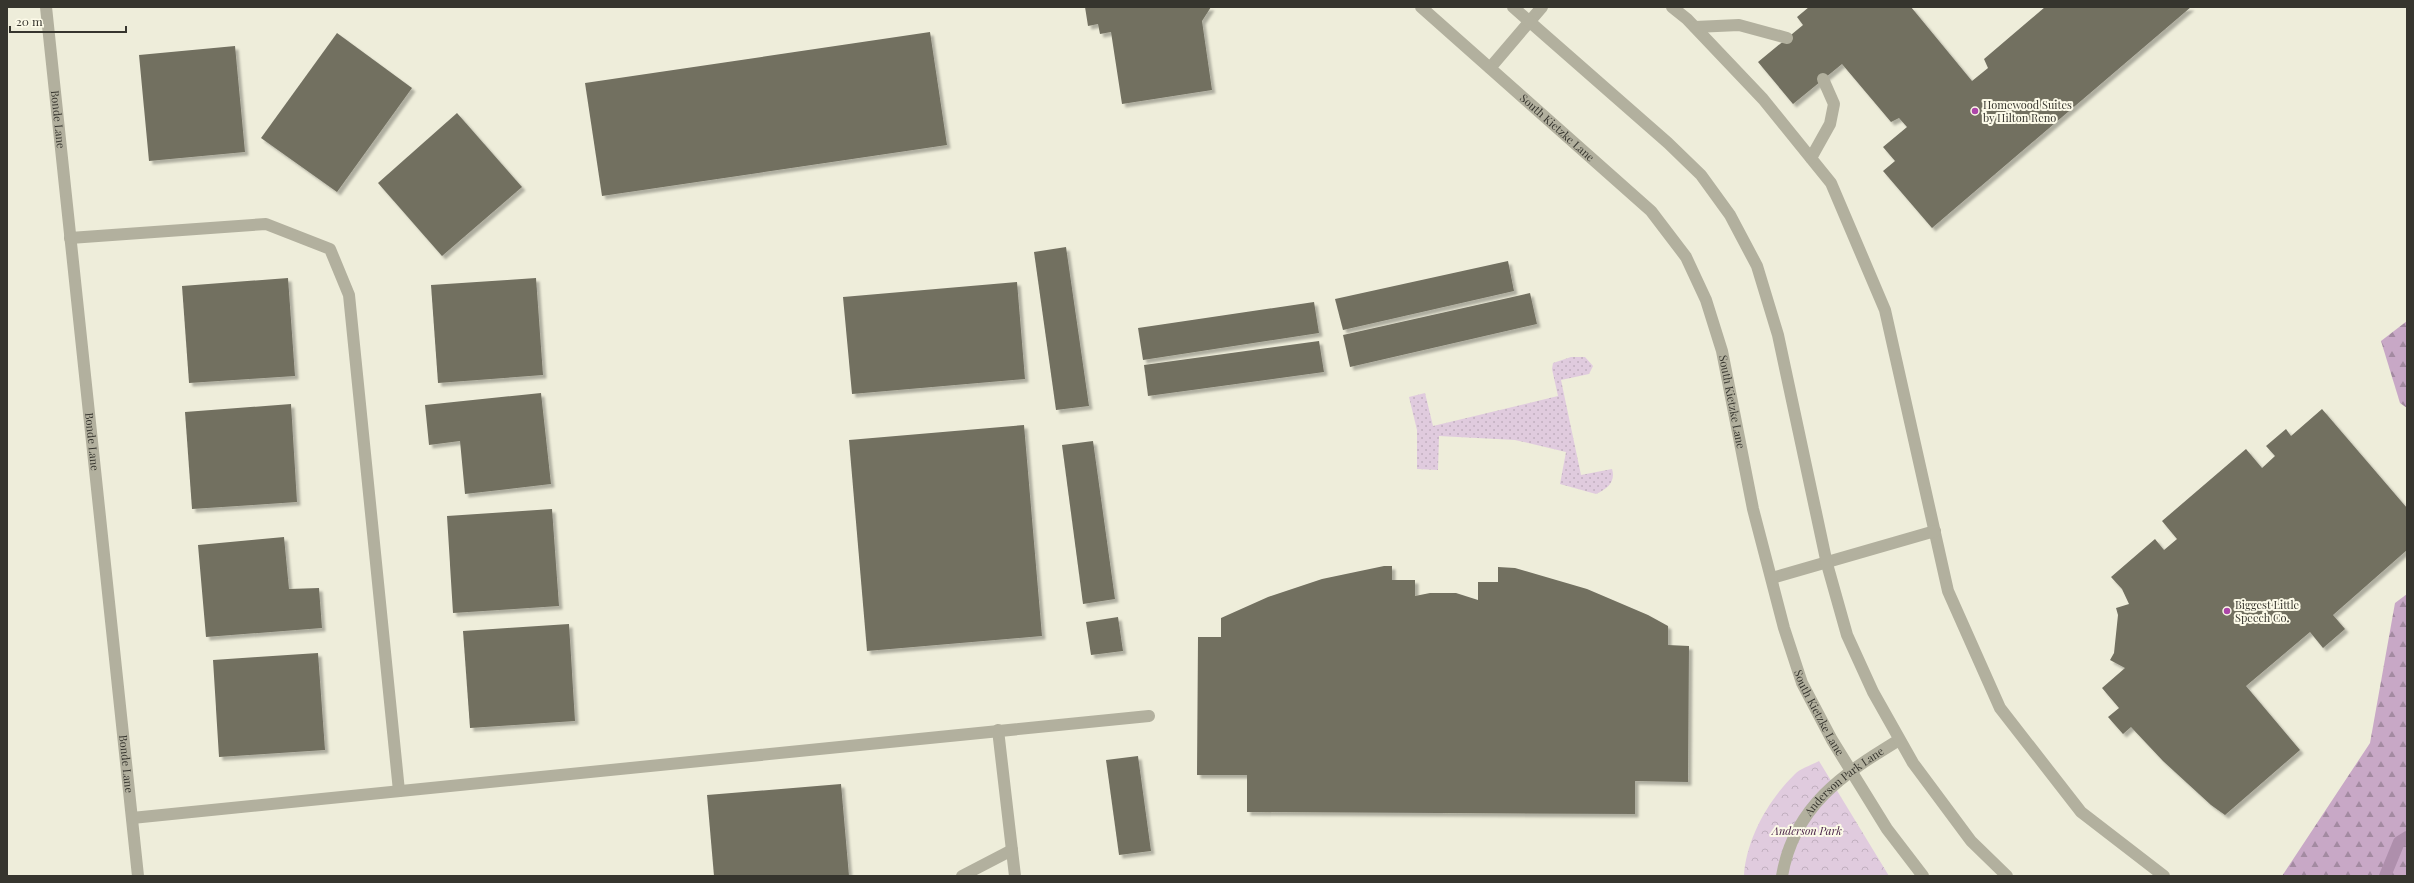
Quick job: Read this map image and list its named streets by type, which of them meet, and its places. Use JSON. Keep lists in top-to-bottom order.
{
  "streets": {
    "street": ["Bonde Lane", "South Kietzke Lane", "Anderson Park Lane"]
  },
  "crossings": [
    ["South Kietzke Lane", "Anderson Park Lane"]
  ],
  "parks": ["Anderson Park"],
  "places": ["Homewood Suites by Hilton Reno", "Biggest Little Speech Co."],
  "scale_bar": "20 m"
}
